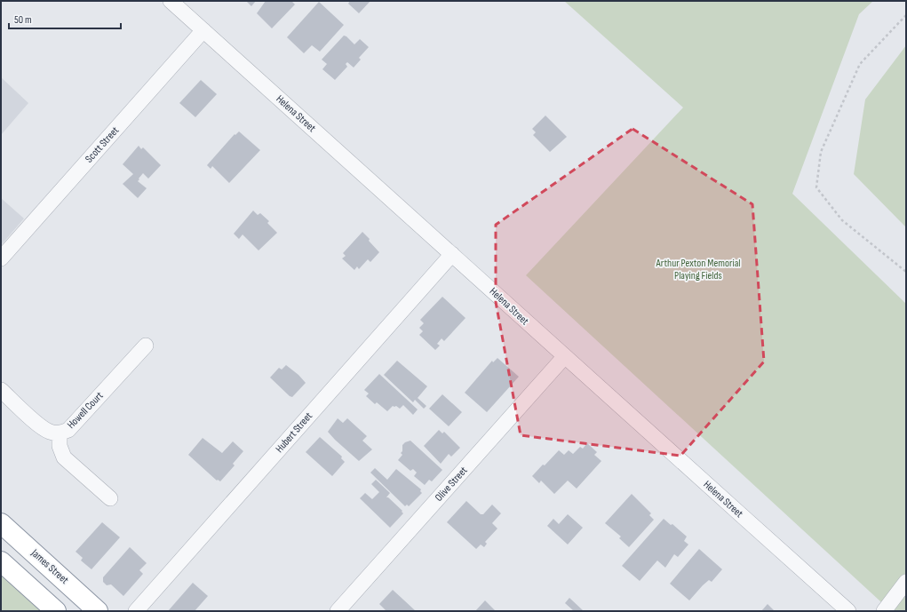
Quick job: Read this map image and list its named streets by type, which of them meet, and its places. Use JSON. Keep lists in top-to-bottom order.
{
  "streets": {
    "highway": ["James Street"],
    "street": [
      "Helena Street",
      "Scott Street",
      "Howell Court",
      "Hubert Street",
      "Olive Street"
    ]
  },
  "crossings": [
    ["Helena Street", "Scott Street"],
    ["Helena Street", "Hubert Street"],
    ["Helena Street", "Olive Street"]
  ],
  "parks": ["Arthur Pexton Memorial Playing Fields"],
  "scale_bar": "50 m"
}
